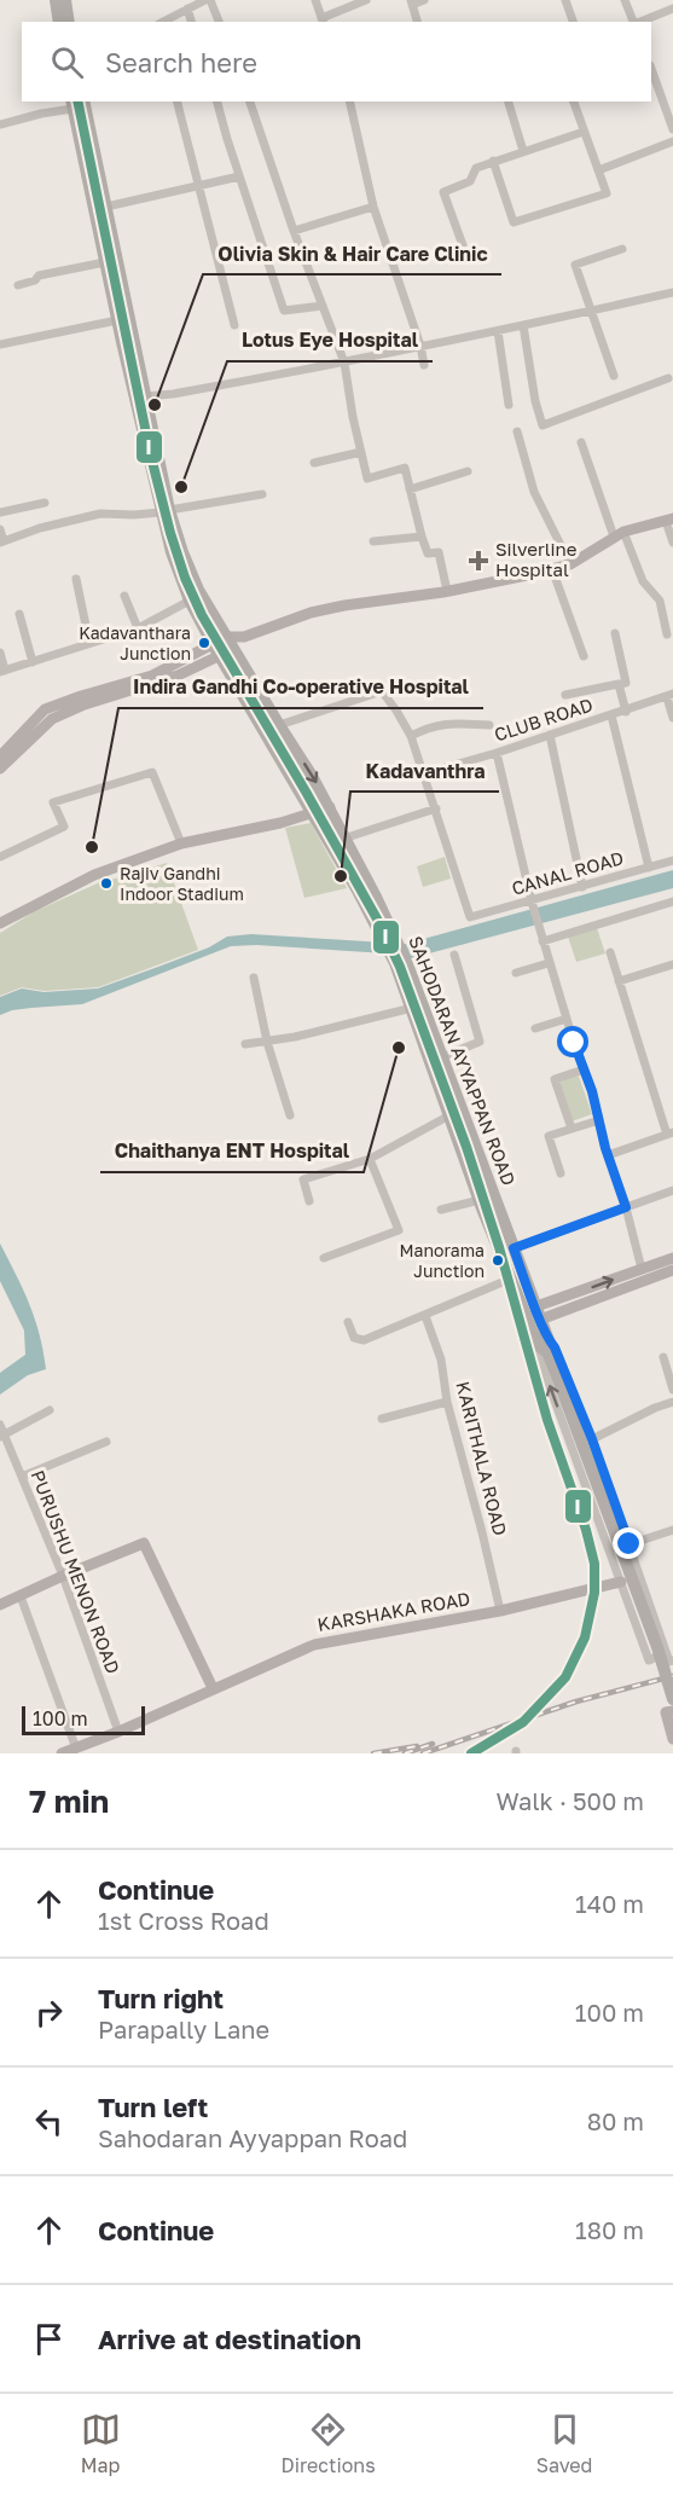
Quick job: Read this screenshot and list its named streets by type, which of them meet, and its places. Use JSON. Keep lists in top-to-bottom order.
{
  "streets": {
    "main road": ["SAHODARAN AYYAPPAN ROAD"],
    "street": [
      "CLUB ROAD",
      "CANAL ROAD",
      "KARITHALA ROAD",
      "PURUSHU MENON ROAD",
      "KARSHAKA ROAD"
    ]
  },
  "crossings": [
    ["KARITHALA ROAD", "KARSHAKA ROAD"],
    ["PURUSHU MENON ROAD", "KARSHAKA ROAD"]
  ],
  "places": {
    "other": [
      "Olivia Skin & Hair Care Clinic",
      "Lotus Eye Hospital",
      "Kadavanthara Junction",
      "Indira Gandhi Co-operative Hospital",
      "Kadavanthra",
      "Rajiv Gandhi Indoor Stadium",
      "Chaithanya ENT Hospital",
      "Manorama Junction"
    ],
    "health": ["Silverline Hospital"]
  },
  "lines": ["transit line I"],
  "scale_bar": "100 m",
  "page": {
    "search": "Search here",
    "scale": "100 m",
    "heading": ["7 min", "Walk · 500 m"],
    "list": [
      ["Continue", "1st Cross Road", "140 m"],
      ["Turn right", "Parapally Lane", "100 m"],
      ["Turn left", "Sahodaran Ayyappan Road", "80 m"],
      ["Continue", "180 m"],
      "Arrive at destination"
    ],
    "nav": ["Map", "Directions", "Saved"]
  }
}
